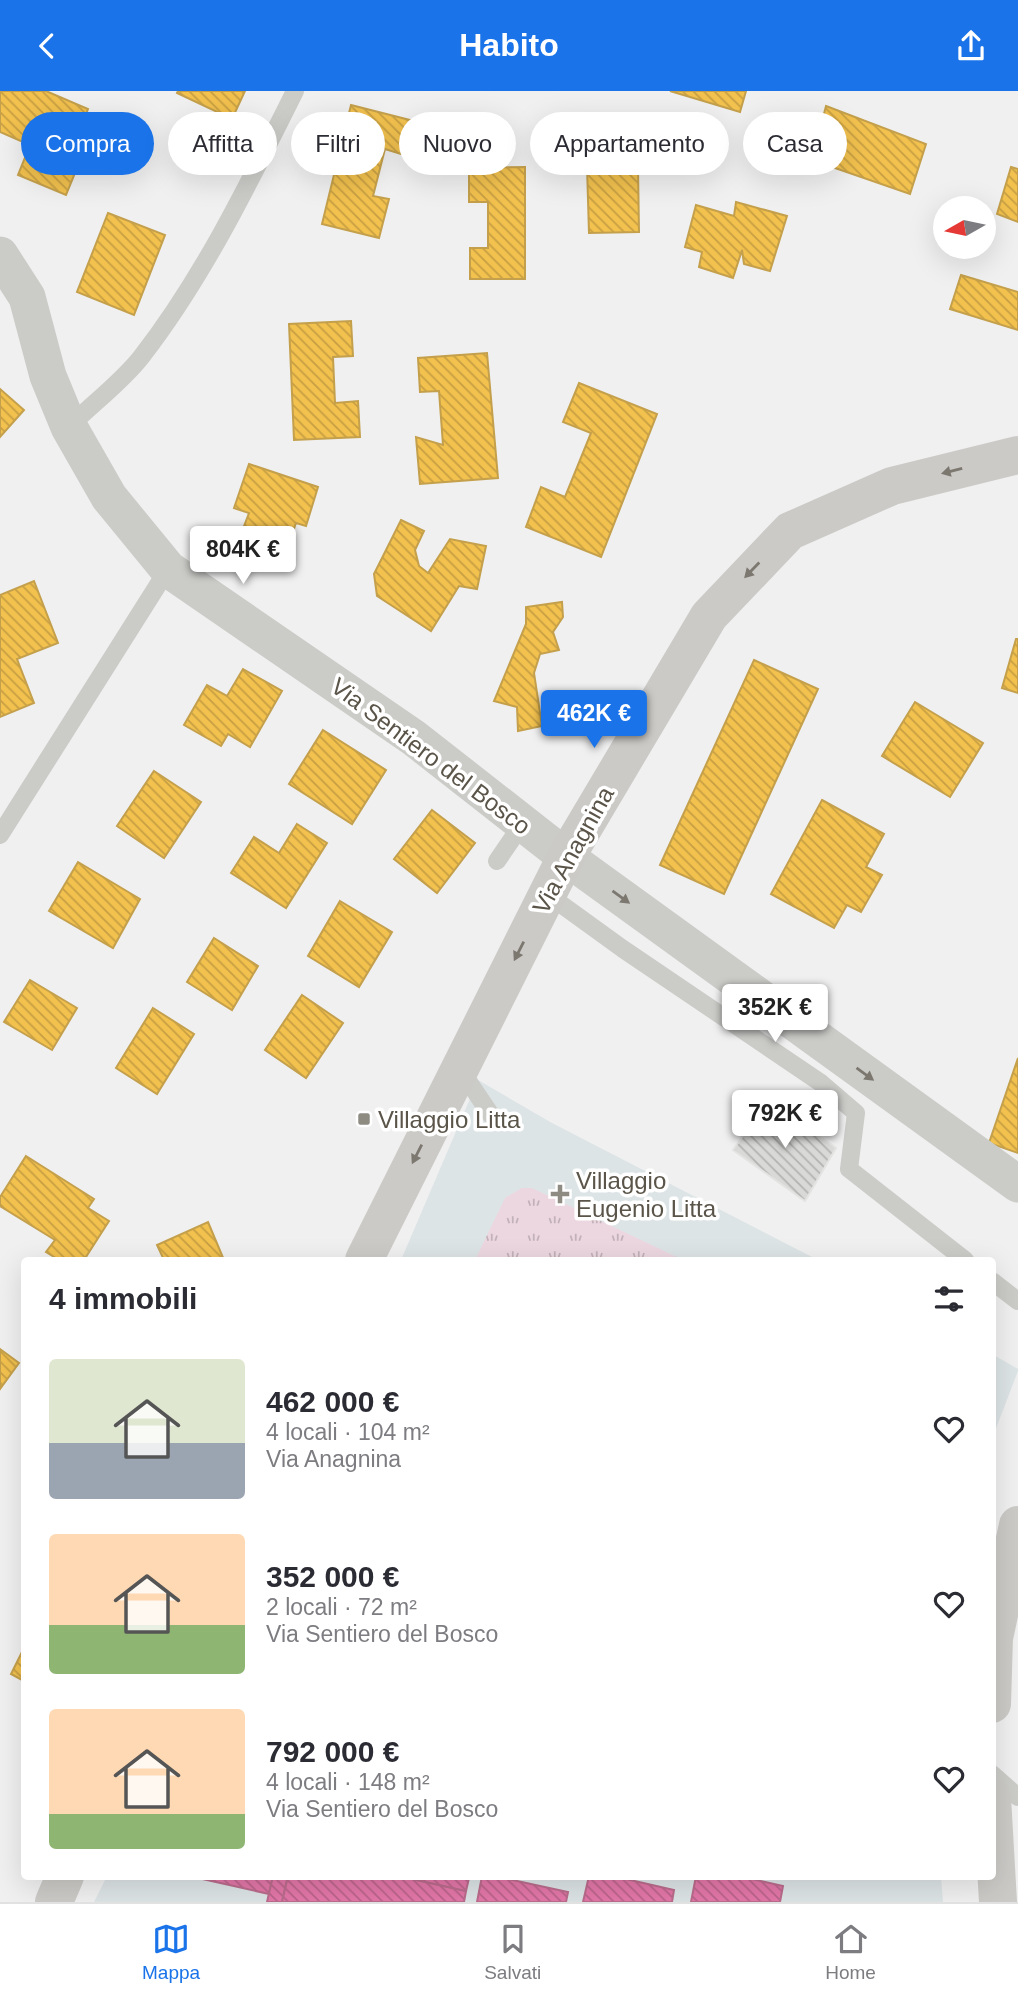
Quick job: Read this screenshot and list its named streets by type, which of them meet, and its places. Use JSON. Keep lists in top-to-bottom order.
{
  "streets": {
    "main road": ["Via Anagnina"],
    "street": ["Via Sentiero del Bosco"]
  },
  "crossings": [
    ["Via Sentiero del Bosco", "Via Anagnina"]
  ],
  "one_way": ["Via Sentiero del Bosco", "Via Anagnina"],
  "places": {
    "transit": ["Villaggio Litta"],
    "health": ["Villaggio Eugenio Litta"]
  },
  "north": "left",
  "page": {
    "header": "Habito",
    "chip": [
      "Compra",
      "Affitta",
      "Filtri",
      "Nuovo",
      "Appartamento",
      "Casa"
    ],
    "price": [
      "804K €",
      "462K €",
      "352K €",
      "792K €"
    ],
    "heading": "4 immobili",
    "list": [
      {
        "name": "462 000 €",
        "note": "4 locali · 104 m² · Via Anagnina"
      },
      {
        "name": "352 000 €",
        "note": "2 locali · 72 m² · Via Sentiero del Bosco"
      },
      {
        "name": "792 000 €",
        "note": "4 locali · 148 m² · Via Sentiero del Bosco"
      }
    ],
    "tabs": ["Mappa", "Salvati", "Home"]
  }
}
